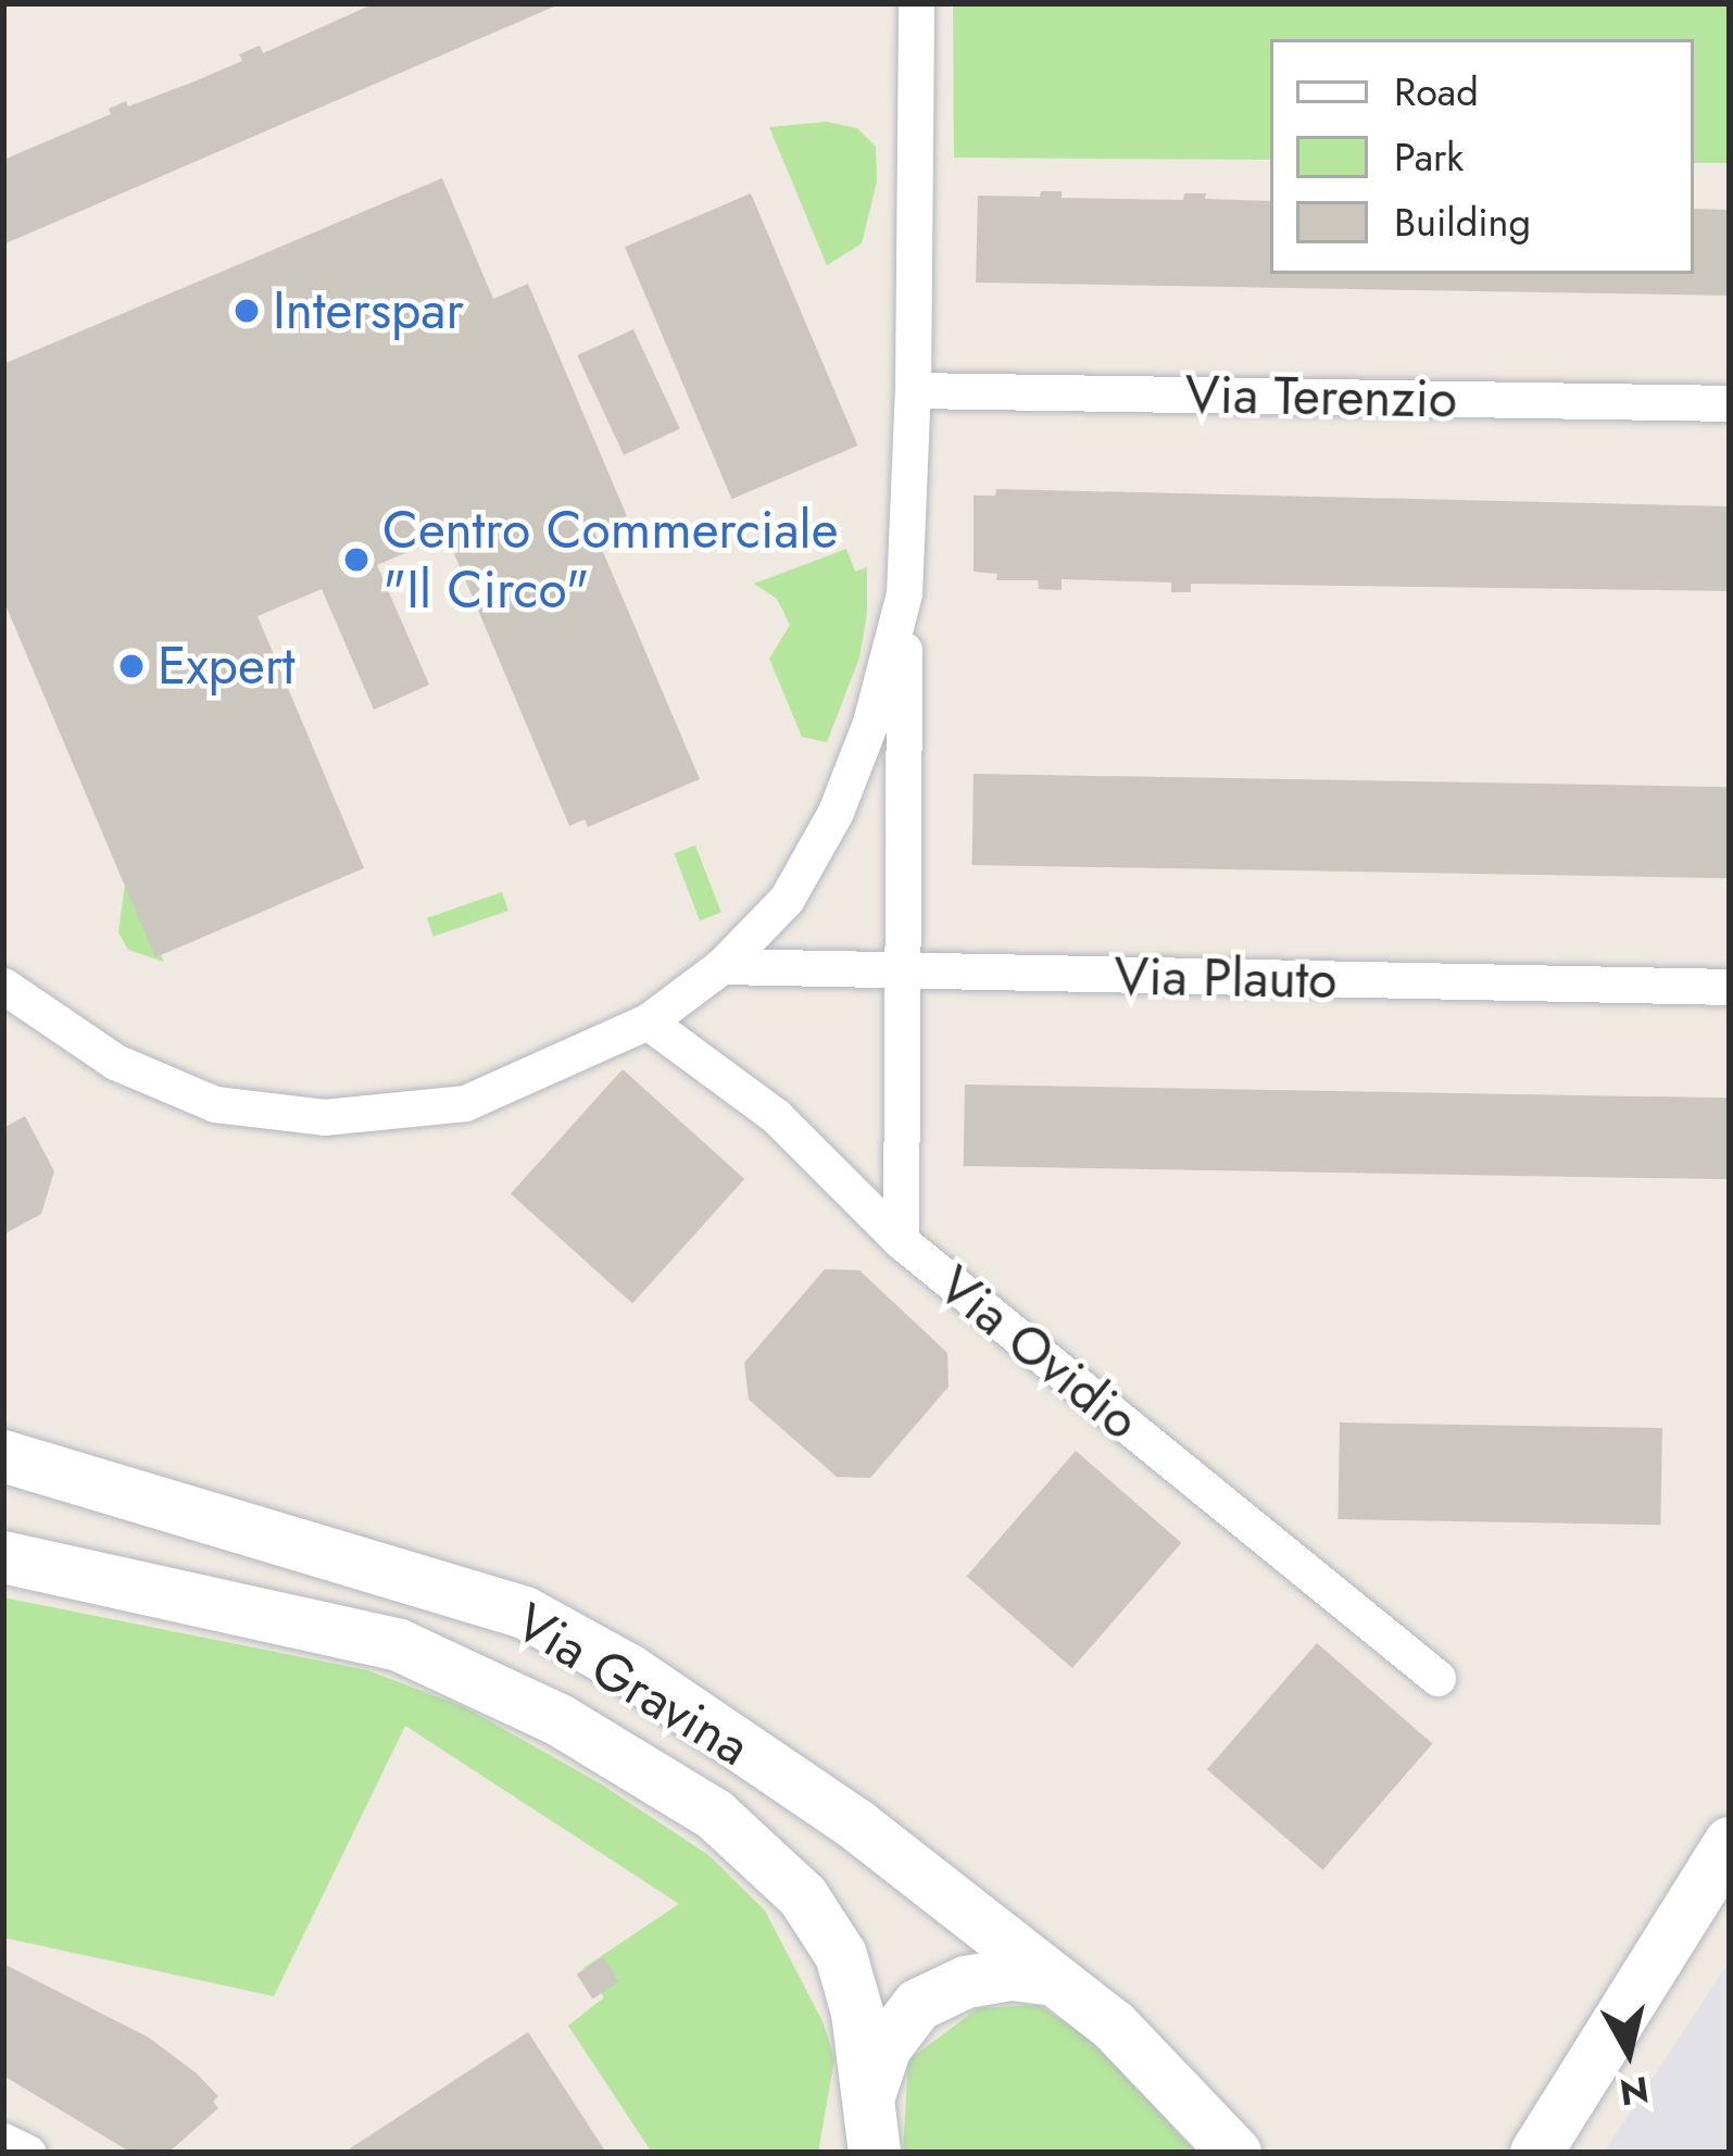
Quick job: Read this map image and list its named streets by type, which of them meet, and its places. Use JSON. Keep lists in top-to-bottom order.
{
  "streets": {
    "main road": ["Via Gravina"],
    "street": ["Via Terenzio", "Via Plauto", "Via Ovidio"]
  },
  "places": ["Interspar", "Centro Commerciale \"Il Circo\"", "Expert"],
  "legend": ["Road", "Park", "Building"],
  "north": "bottom"
}
